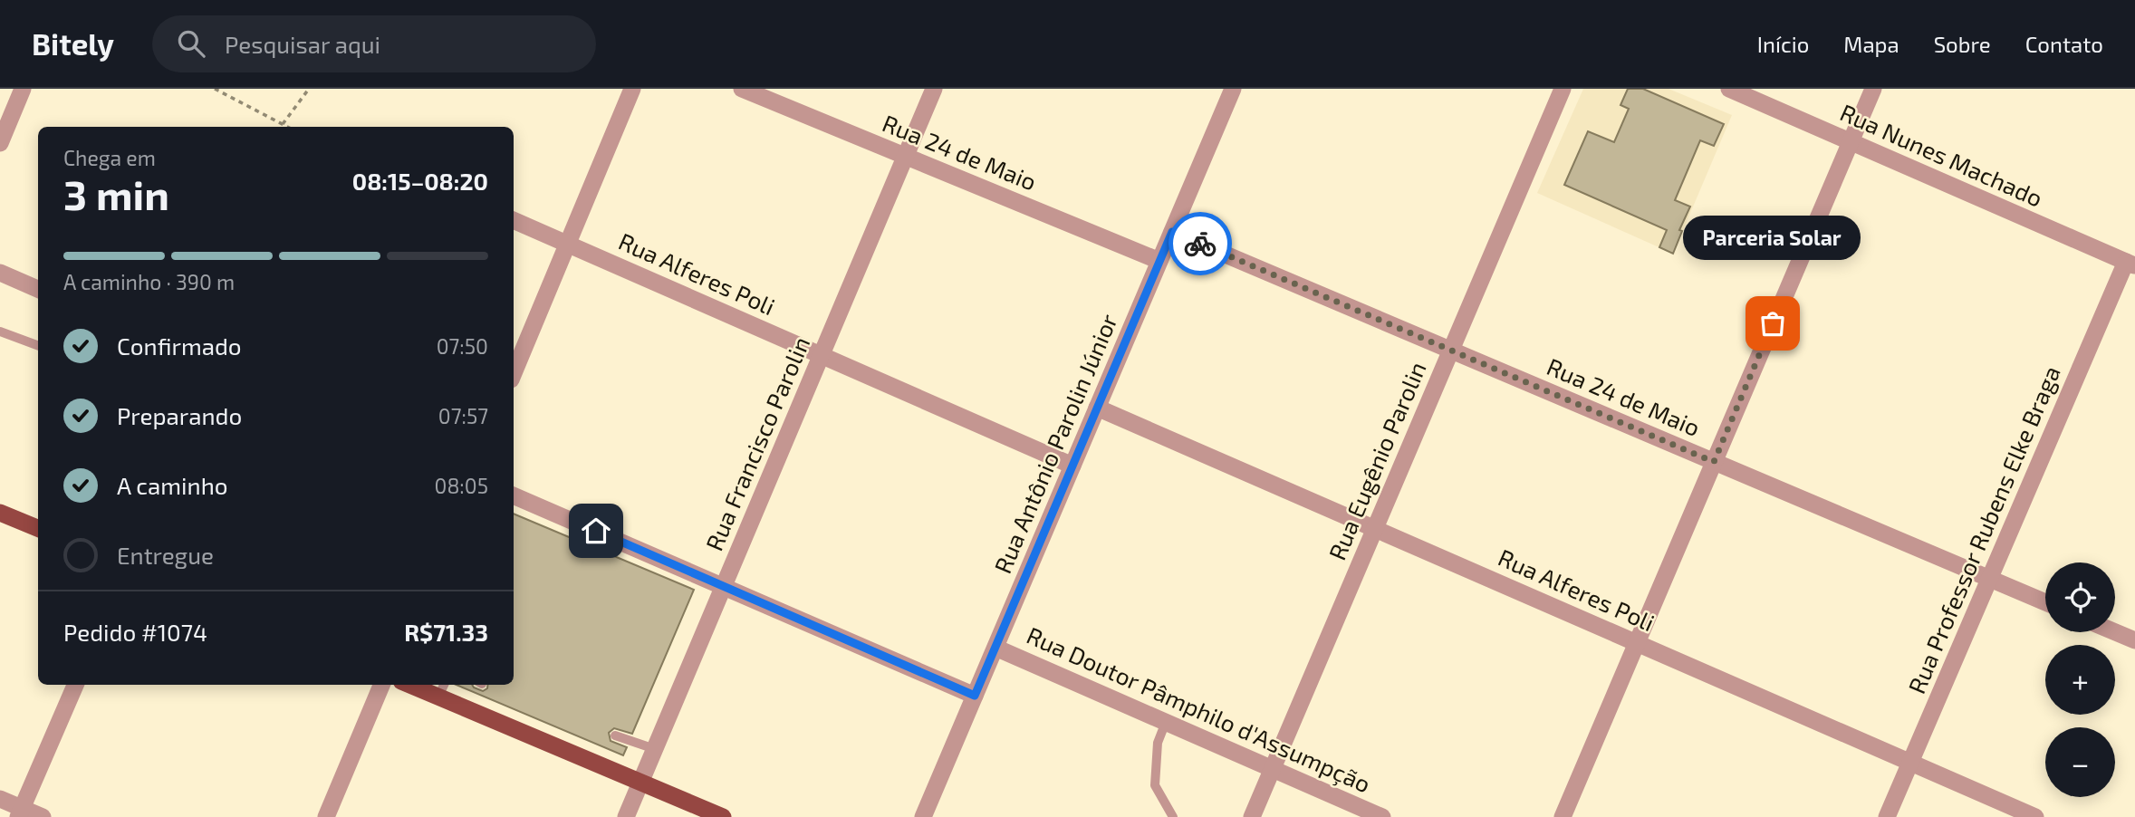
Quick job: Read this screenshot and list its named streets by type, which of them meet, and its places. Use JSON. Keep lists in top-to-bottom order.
{
  "streets": {
    "street": [
      "Rua 24 de Maio",
      "Rua Nunes Machado",
      "Rua Alferes Poli",
      "Rua Francisco Parolin",
      "Rua Antônio Parolin Júnior",
      "Rua Eugênio Parolin",
      "Rua Professor Rubens Elke Braga",
      "Rua Doutor Pâmphilo d'Assumpção"
    ]
  },
  "crossings": [
    ["Rua 24 de Maio", "Rua Francisco Parolin"],
    ["Rua 24 de Maio", "Rua Antônio Parolin Júnior"],
    ["Rua 24 de Maio", "Rua Eugênio Parolin"],
    ["Rua 24 de Maio", "Rua Professor Rubens Elke Braga"],
    ["Rua Nunes Machado", "Rua Professor Rubens Elke Braga"],
    ["Rua Alferes Poli", "Rua Francisco Parolin"],
    ["Rua Alferes Poli", "Rua Antônio Parolin Júnior"],
    ["Rua Alferes Poli", "Rua Eugênio Parolin"],
    ["Rua Alferes Poli", "Rua Professor Rubens Elke Braga"],
    ["Rua Antônio Parolin Júnior", "Rua Doutor Pâmphilo d'Assumpção"],
    ["Rua Eugênio Parolin", "Rua Doutor Pâmphilo d'Assumpção"]
  ],
  "places": ["Parceria Solar"],
  "page": {
    "header": "Bitely",
    "search": "Pesquisar aqui",
    "nav": [
      "Início",
      "Mapa",
      "Sobre",
      "Contato"
    ],
    "heading": ["3 min", "Chega em", "08:15–08:20"],
    "panel": ["Pedido #1074", "R$71.33"],
    "bubble": "Parceria Solar",
    "bar": "A caminho · 390 m",
    "list": [
      ["Confirmado", "07:50"],
      ["Preparando", "07:57"],
      ["A caminho", "08:05"],
      "Entregue"
    ],
    "map_buttons": ["+", "−"]
  }
}
